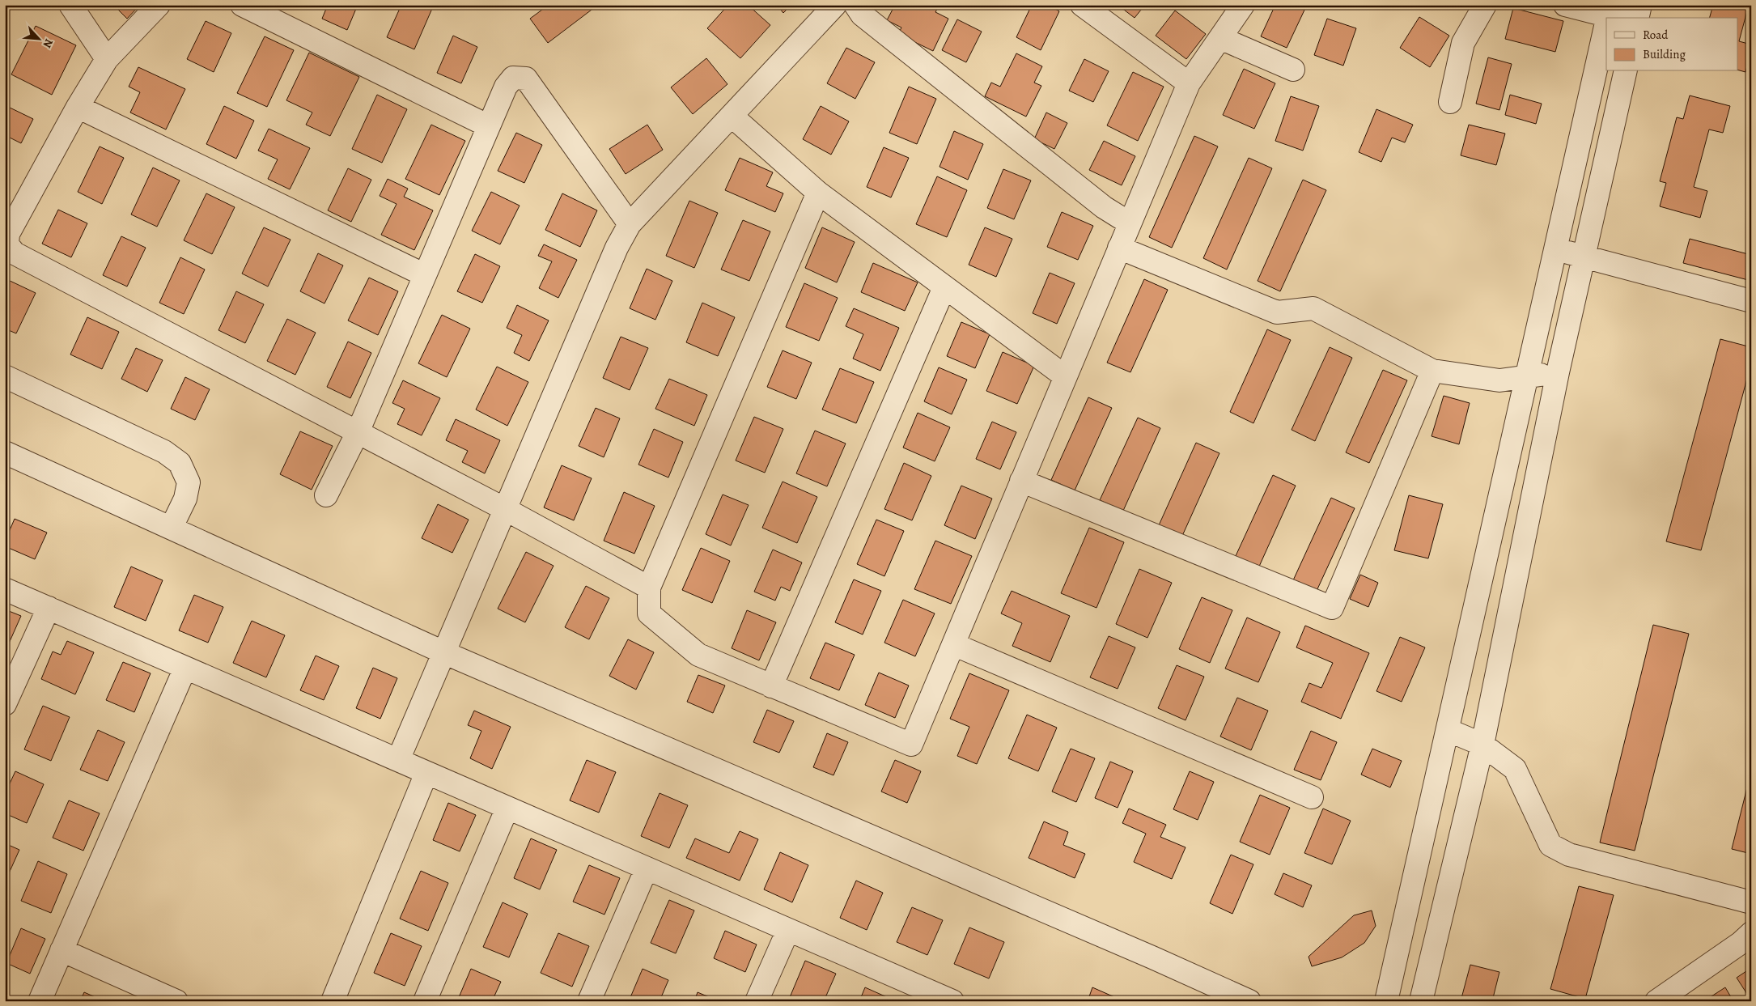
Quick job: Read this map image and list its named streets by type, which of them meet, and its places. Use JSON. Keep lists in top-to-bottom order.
{
  "legend": ["Road", "Building"],
  "north": "bottom right"
}
